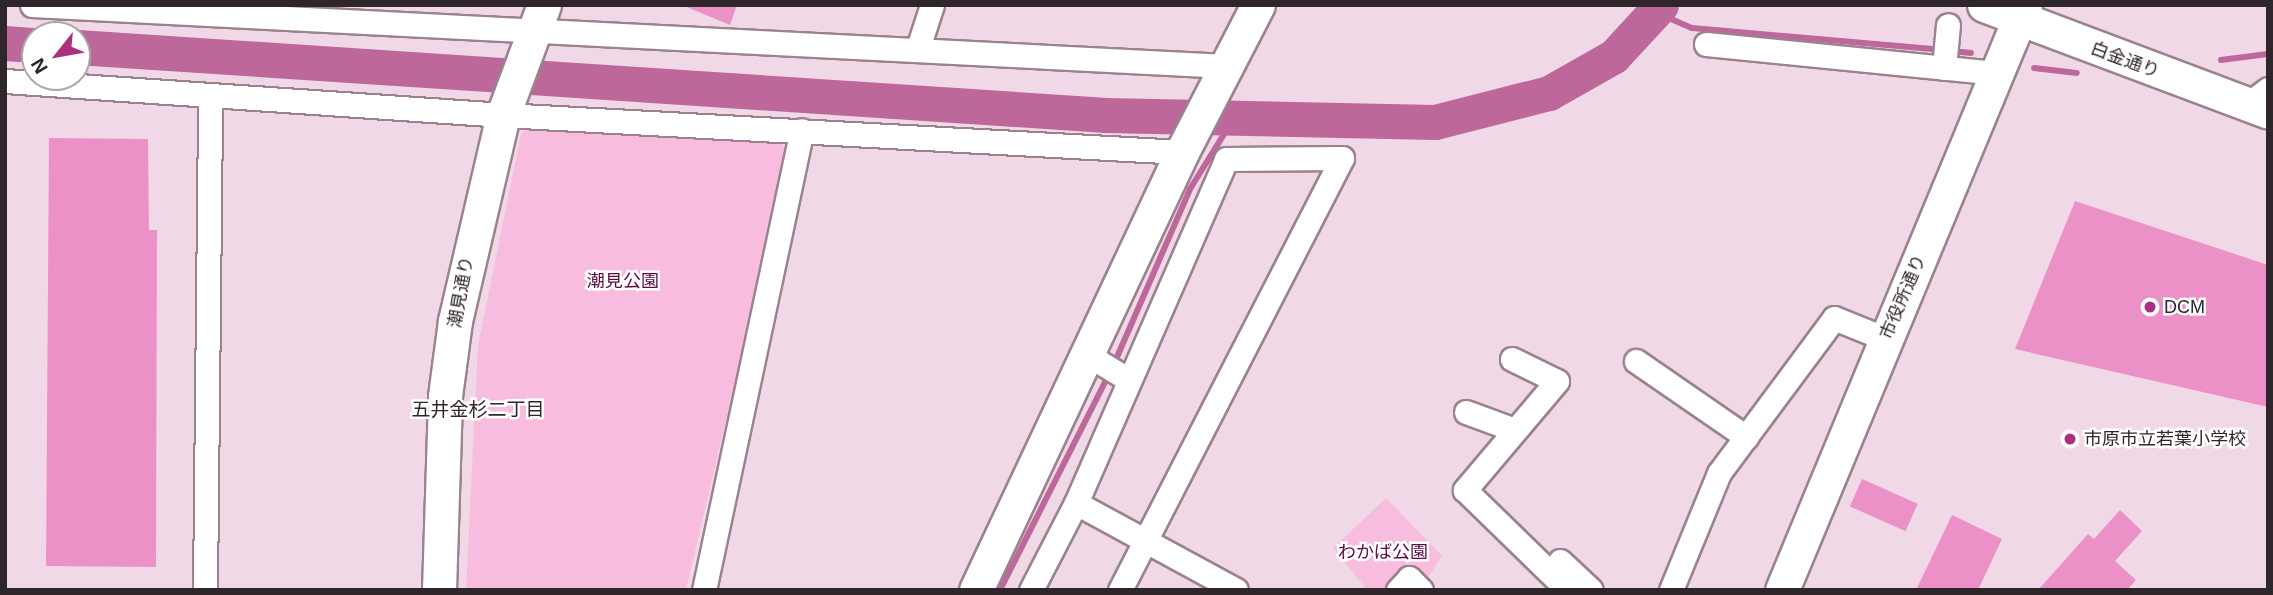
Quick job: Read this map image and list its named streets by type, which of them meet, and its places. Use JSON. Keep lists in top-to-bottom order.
{
  "streets": {
    "street": ["白金通り", "潮見通り", "市役所通り"]
  },
  "crossings": [
    ["白金通り", "市役所通り"]
  ],
  "districts": ["五井金杉二丁目"],
  "parks": ["潮見公園", "わかば公園"],
  "places": ["DCM", "市原市立若葉小学校"],
  "north": "bottom left"
}
